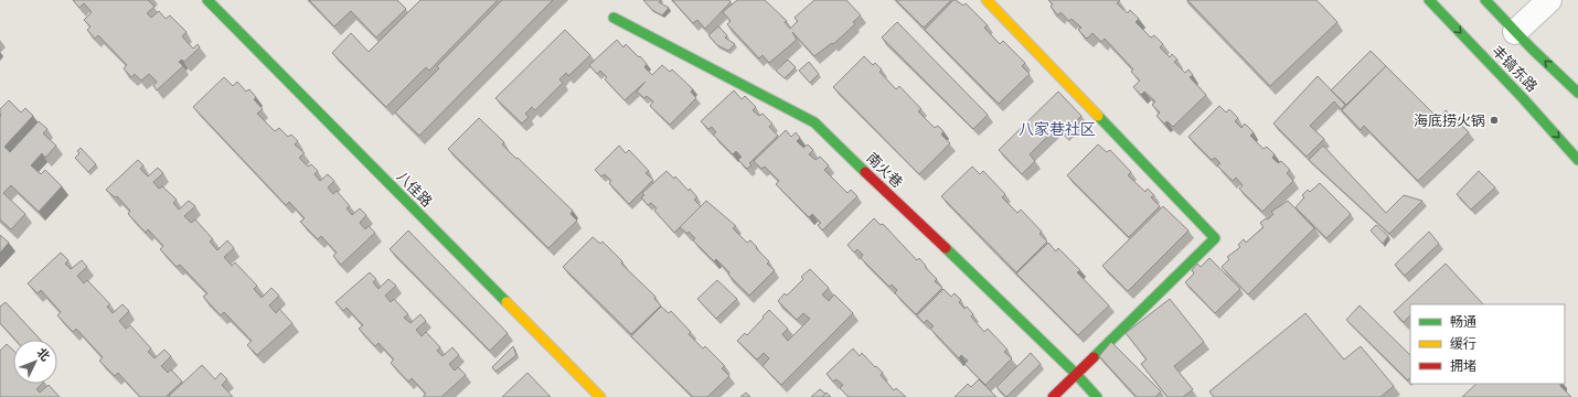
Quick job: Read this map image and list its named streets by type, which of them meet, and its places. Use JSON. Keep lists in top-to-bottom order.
{
  "streets": {
    "street": ["丰镐东路", "南火巷", "八佳路"]
  },
  "districts": ["八家巷社区"],
  "places": ["海底捞火锅"],
  "legend": ["畅通", "缓行", "拥堵"],
  "north": "top right"
}
